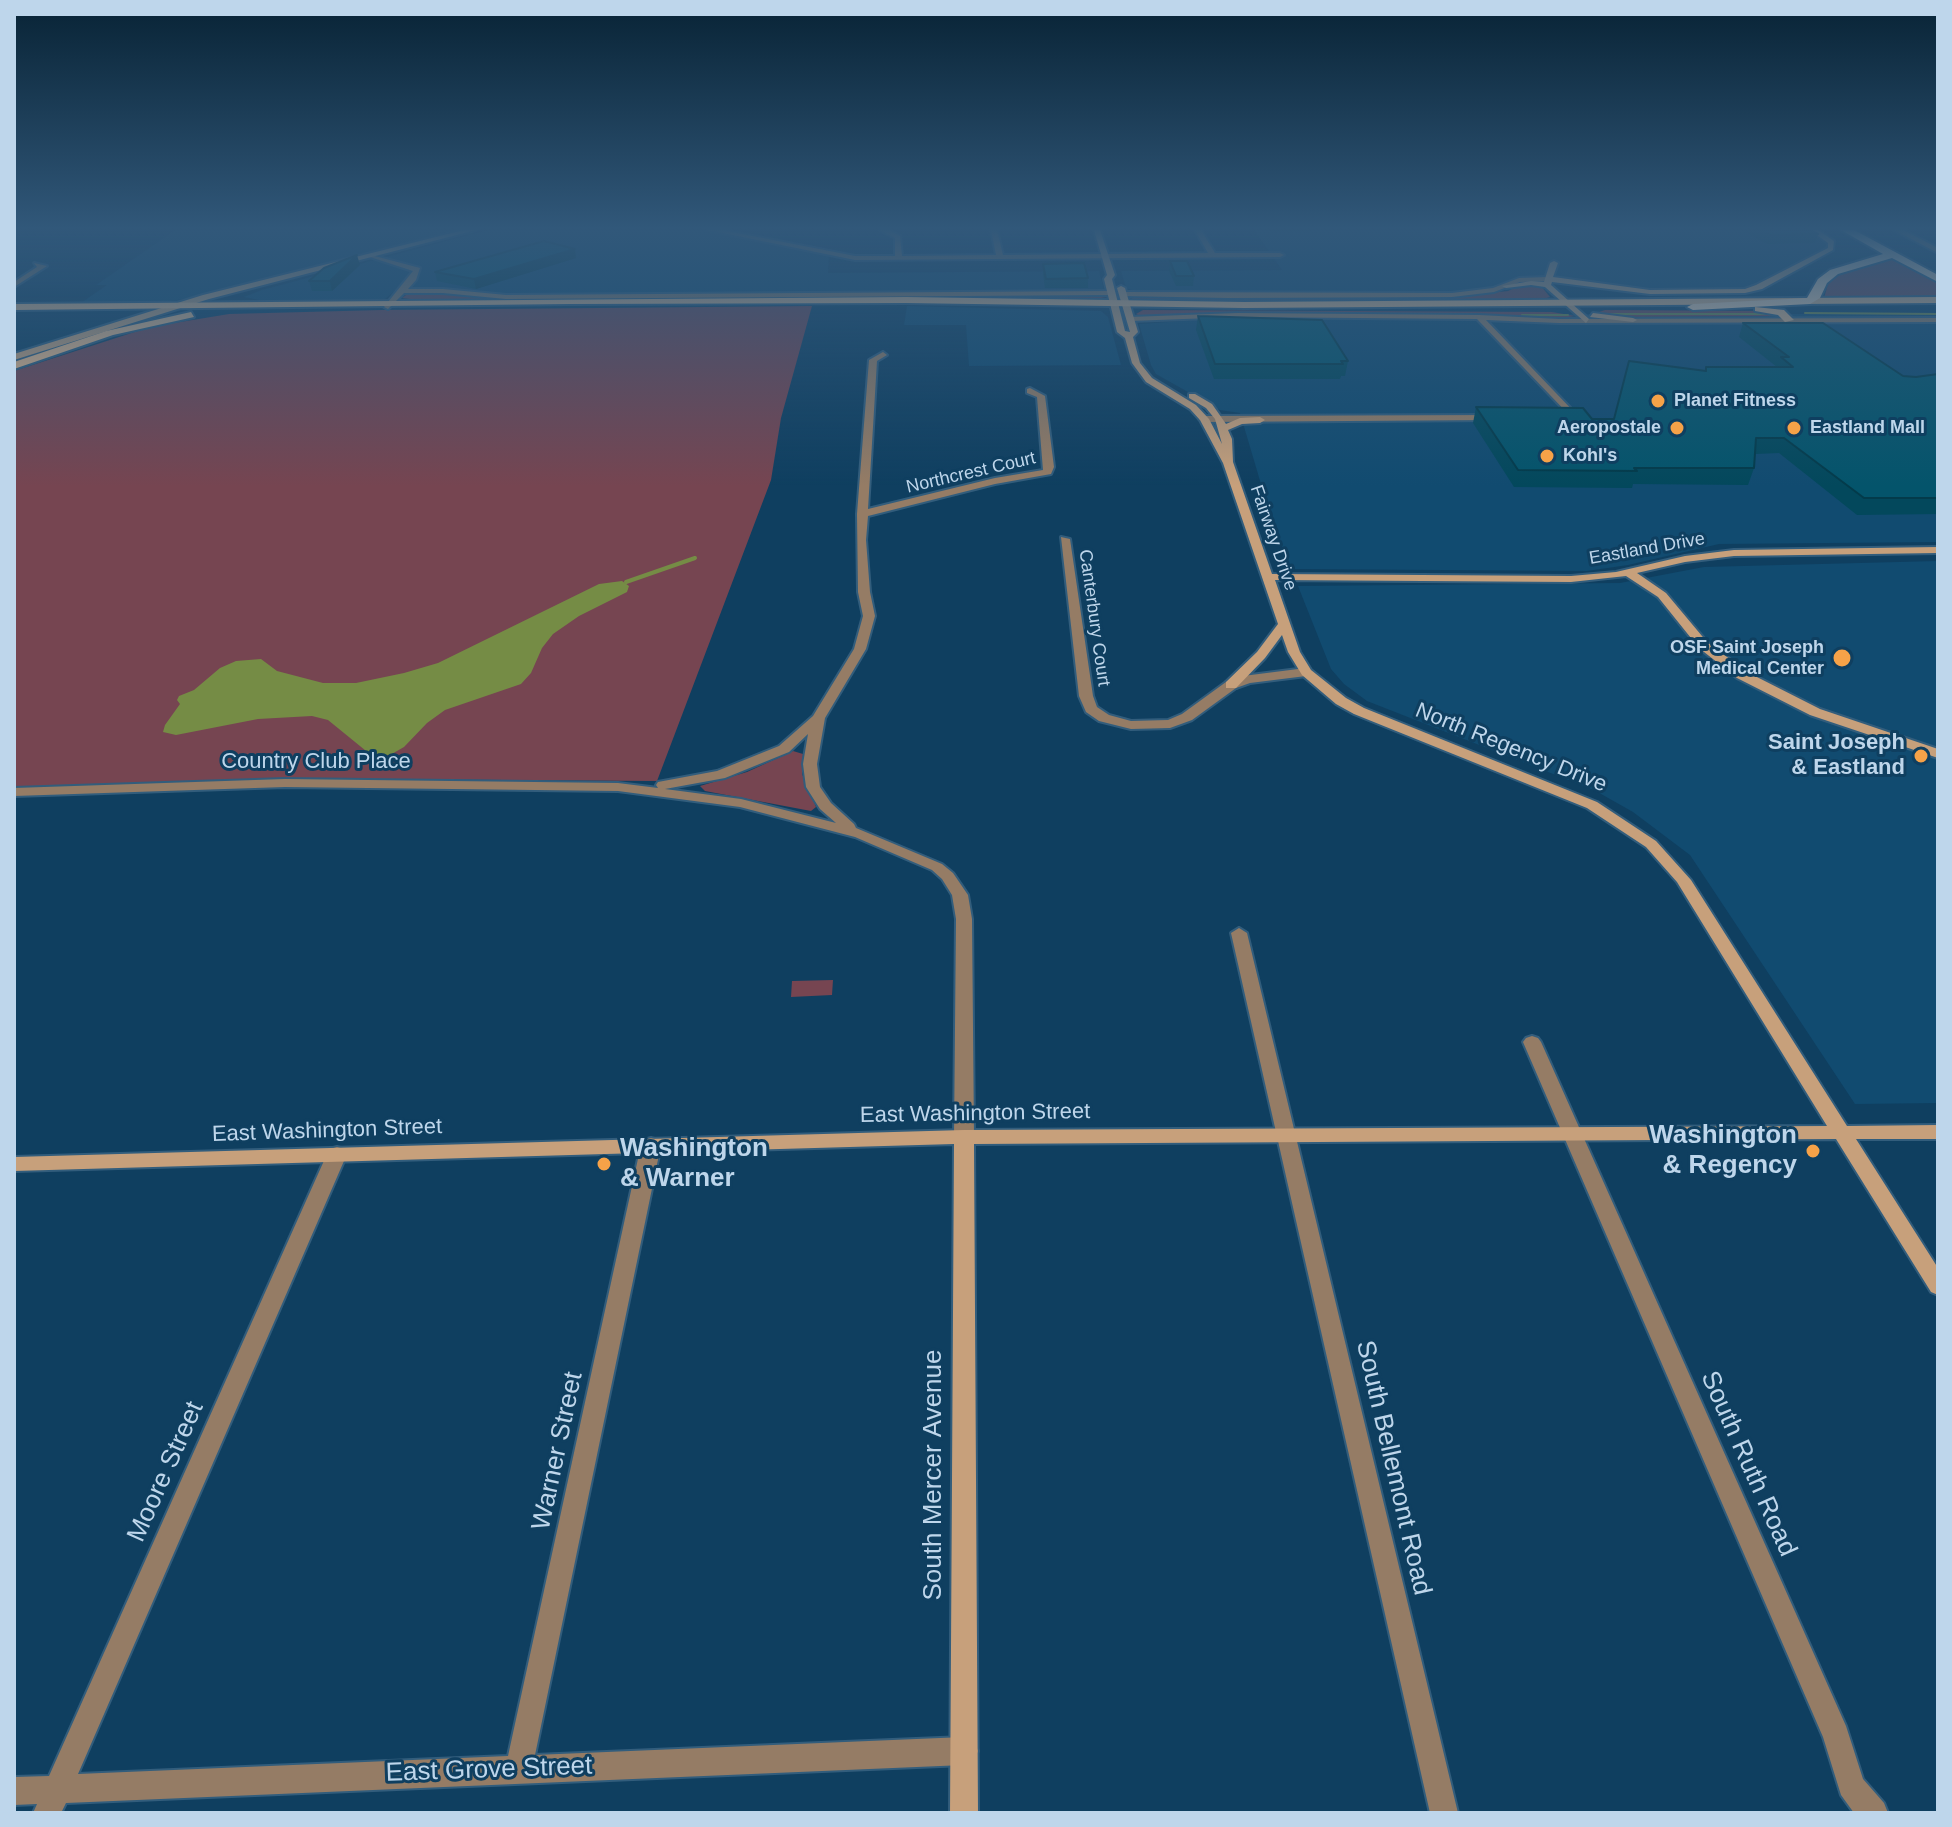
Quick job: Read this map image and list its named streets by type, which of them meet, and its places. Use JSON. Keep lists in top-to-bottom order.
{
  "streets": {
    "main road": [
      "Fairway Drive",
      "Eastland Drive",
      "North Regency Drive",
      "East Washington Street",
      "South Mercer Avenue"
    ],
    "street": [
      "Northcrest Court",
      "Canterbury Court",
      "Country Club Place",
      "Warner Street",
      "South Ruth Road",
      "South Bellemont Road",
      "Moore Street",
      "East Grove Street"
    ]
  },
  "crossings": [
    ["Northcrest Court", "Country Club Place"],
    ["Fairway Drive", "Eastland Drive"],
    ["Fairway Drive", "North Regency Drive"],
    ["Canterbury Court", "North Regency Drive"],
    ["North Regency Drive", "East Washington Street"],
    ["Country Club Place", "East Washington Street"],
    ["Country Club Place", "South Mercer Avenue"],
    ["East Washington Street", "Warner Street"],
    ["East Washington Street", "South Ruth Road"],
    ["East Washington Street", "South Bellemont Road"],
    ["East Washington Street", "Moore Street"],
    ["East Washington Street", "South Mercer Avenue"],
    ["Warner Street", "East Grove Street"],
    ["Moore Street", "East Grove Street"],
    ["South Mercer Avenue", "East Grove Street"]
  ],
  "places": [
    "Planet Fitness",
    "Aeropostale",
    "Eastland Mall",
    "Kohl's",
    "OSF Saint Joseph Medical Center",
    "Saint Joseph & Eastland",
    "Washington & Regency",
    "Washington & Warner"
  ]
}
